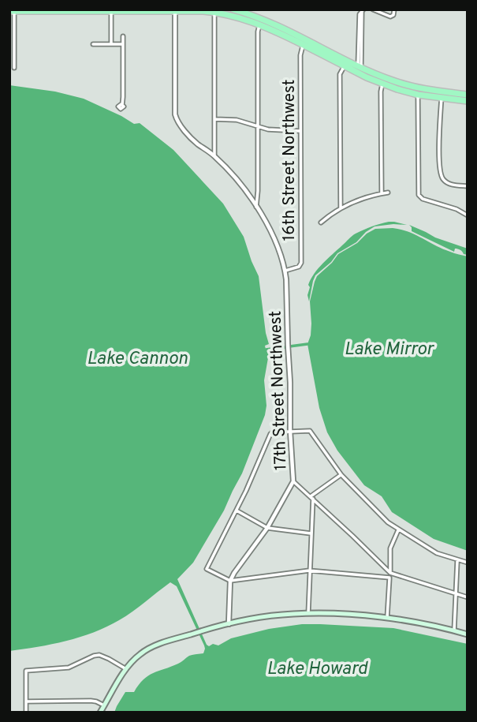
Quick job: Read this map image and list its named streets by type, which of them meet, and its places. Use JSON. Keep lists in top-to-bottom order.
{
  "streets": {
    "street": ["16th Street Northwest", "17th Street Northwest"]
  },
  "crossings": [
    ["16th Street Northwest", "17th Street Northwest"]
  ],
  "water": ["Lake Mirror", "Lake Cannon", "Lake Howard"]
}
